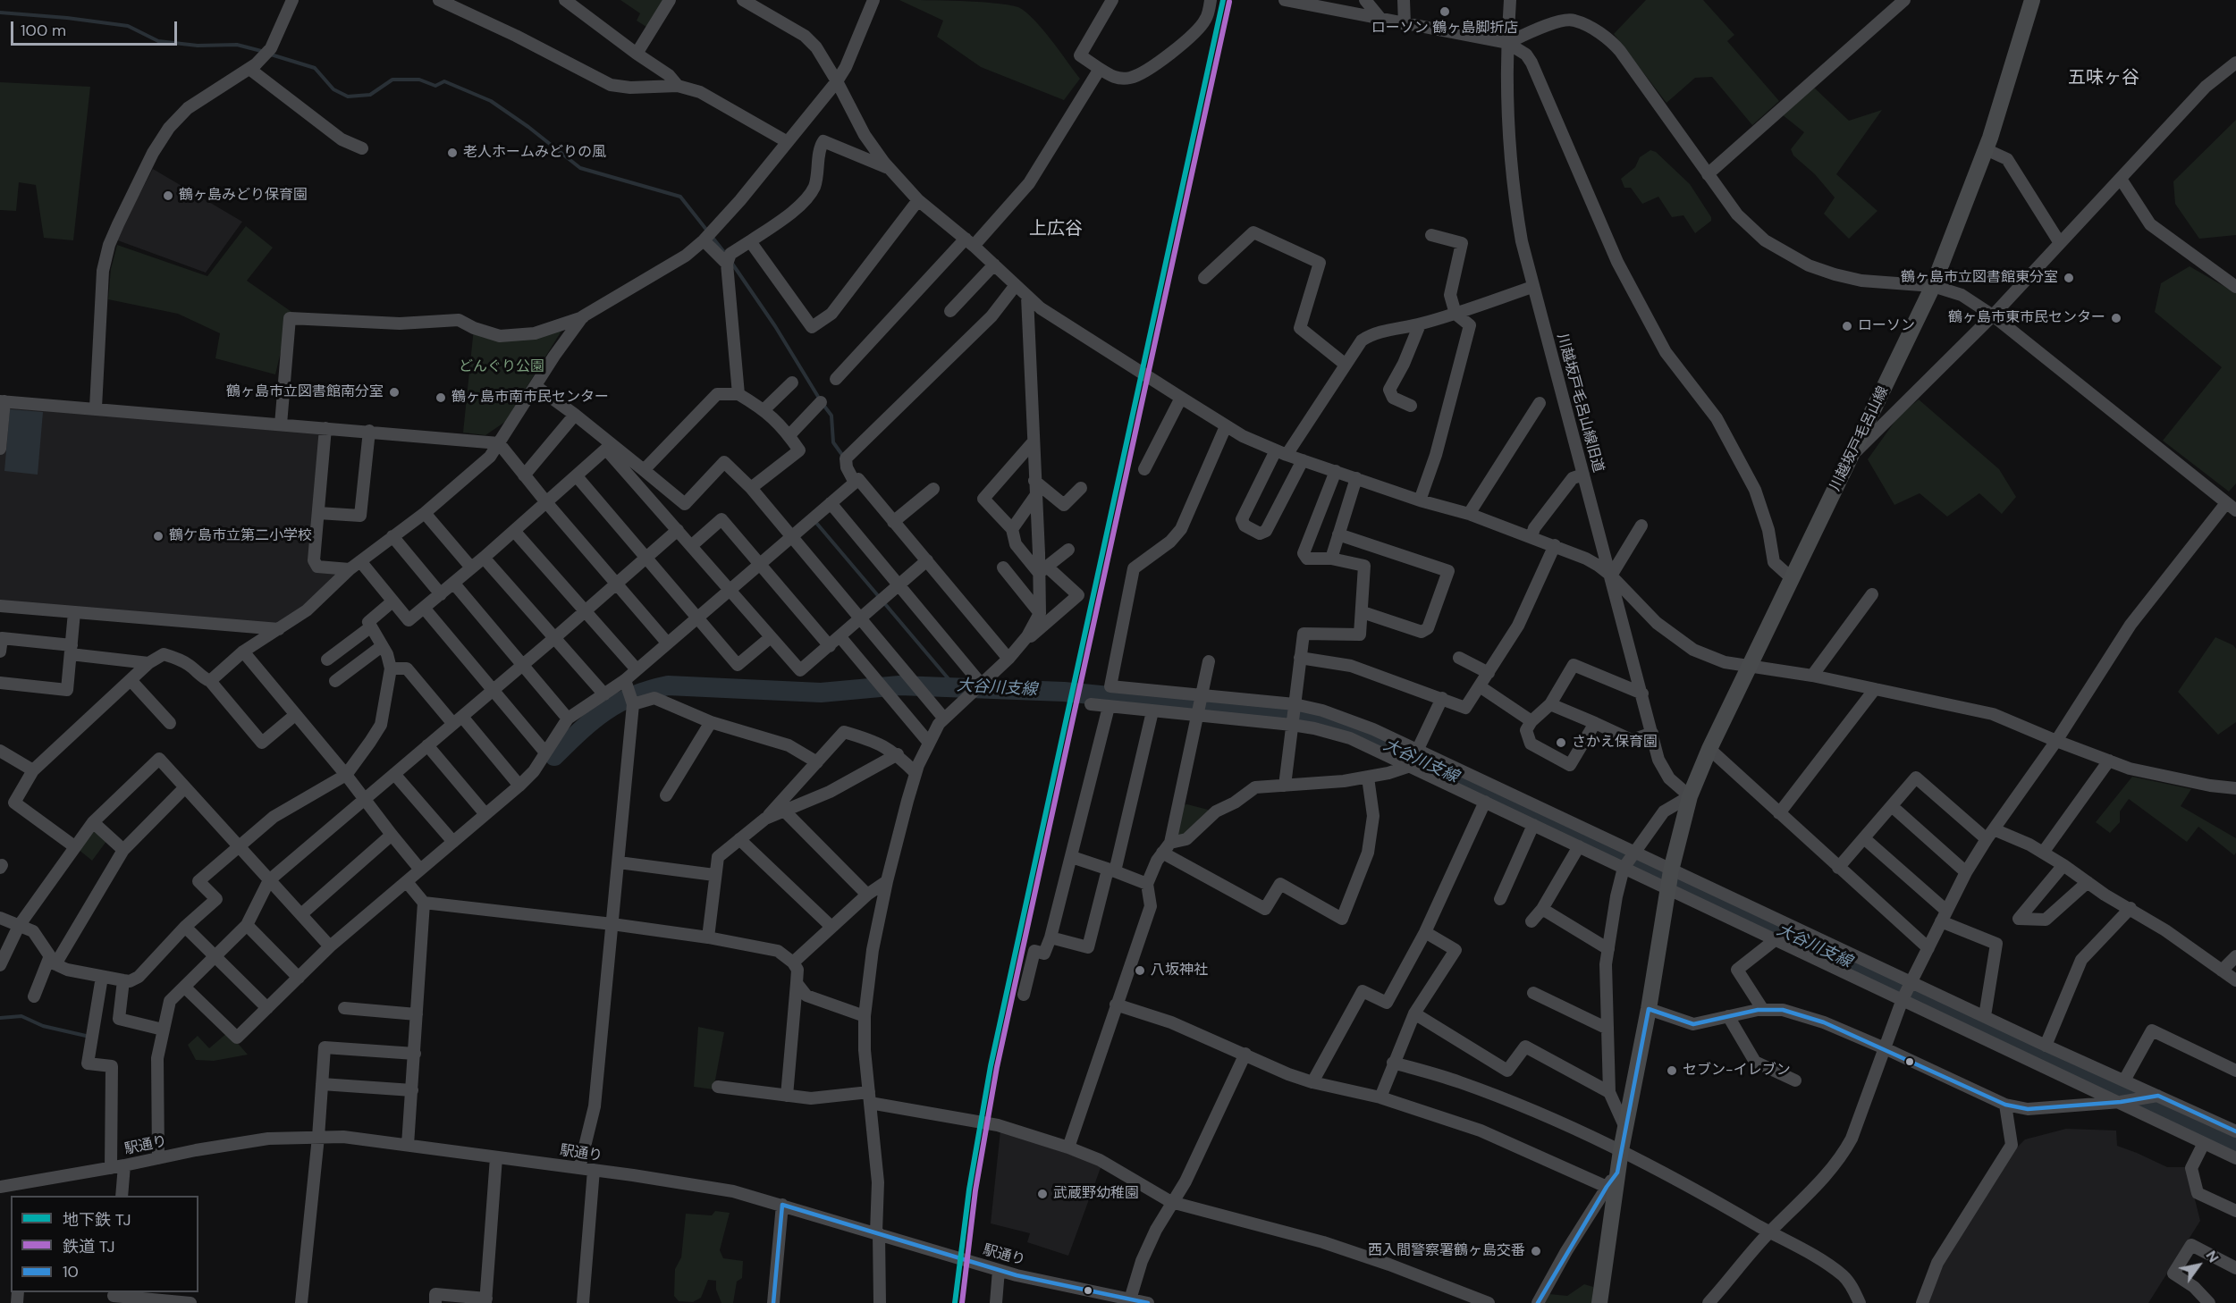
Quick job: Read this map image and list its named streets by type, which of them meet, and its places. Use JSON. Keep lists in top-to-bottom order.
{
  "streets": {
    "main road": ["川越坂戸毛呂山線"],
    "street": ["川越坂戸毛呂山線旧道", "駅通り"]
  },
  "crossings": [
    ["川越坂戸毛呂山線旧道", "川越坂戸毛呂山線"]
  ],
  "districts": ["五味ヶ谷", "上広谷"],
  "water": ["大谷川支線"],
  "parks": ["どんぐり公園"],
  "places": [
    "ローソン 鶴ヶ島脚折店",
    "老人ホームみどりの風",
    "鶴ヶ島みどり保育園",
    "鶴ヶ島市立図書館東分室",
    "鶴ヶ島市東市民センター",
    "ローソン",
    "鶴ヶ島市立図書館南分室",
    "鶴ヶ島市南市民センター",
    "鶴ケ島市立第二小学校",
    "さかえ保育園",
    "八坂神社",
    "セブン-イレブン",
    "武蔵野幼稚園",
    "西入間警察署鶴ヶ島交番"
  ],
  "lines": ["metro line TJ", "rail line TJ", "transit line 10"],
  "legend": ["地下鉄 TJ", "鉄道 TJ", "10"],
  "scale_bar": "100 m",
  "north": "top right"
}
